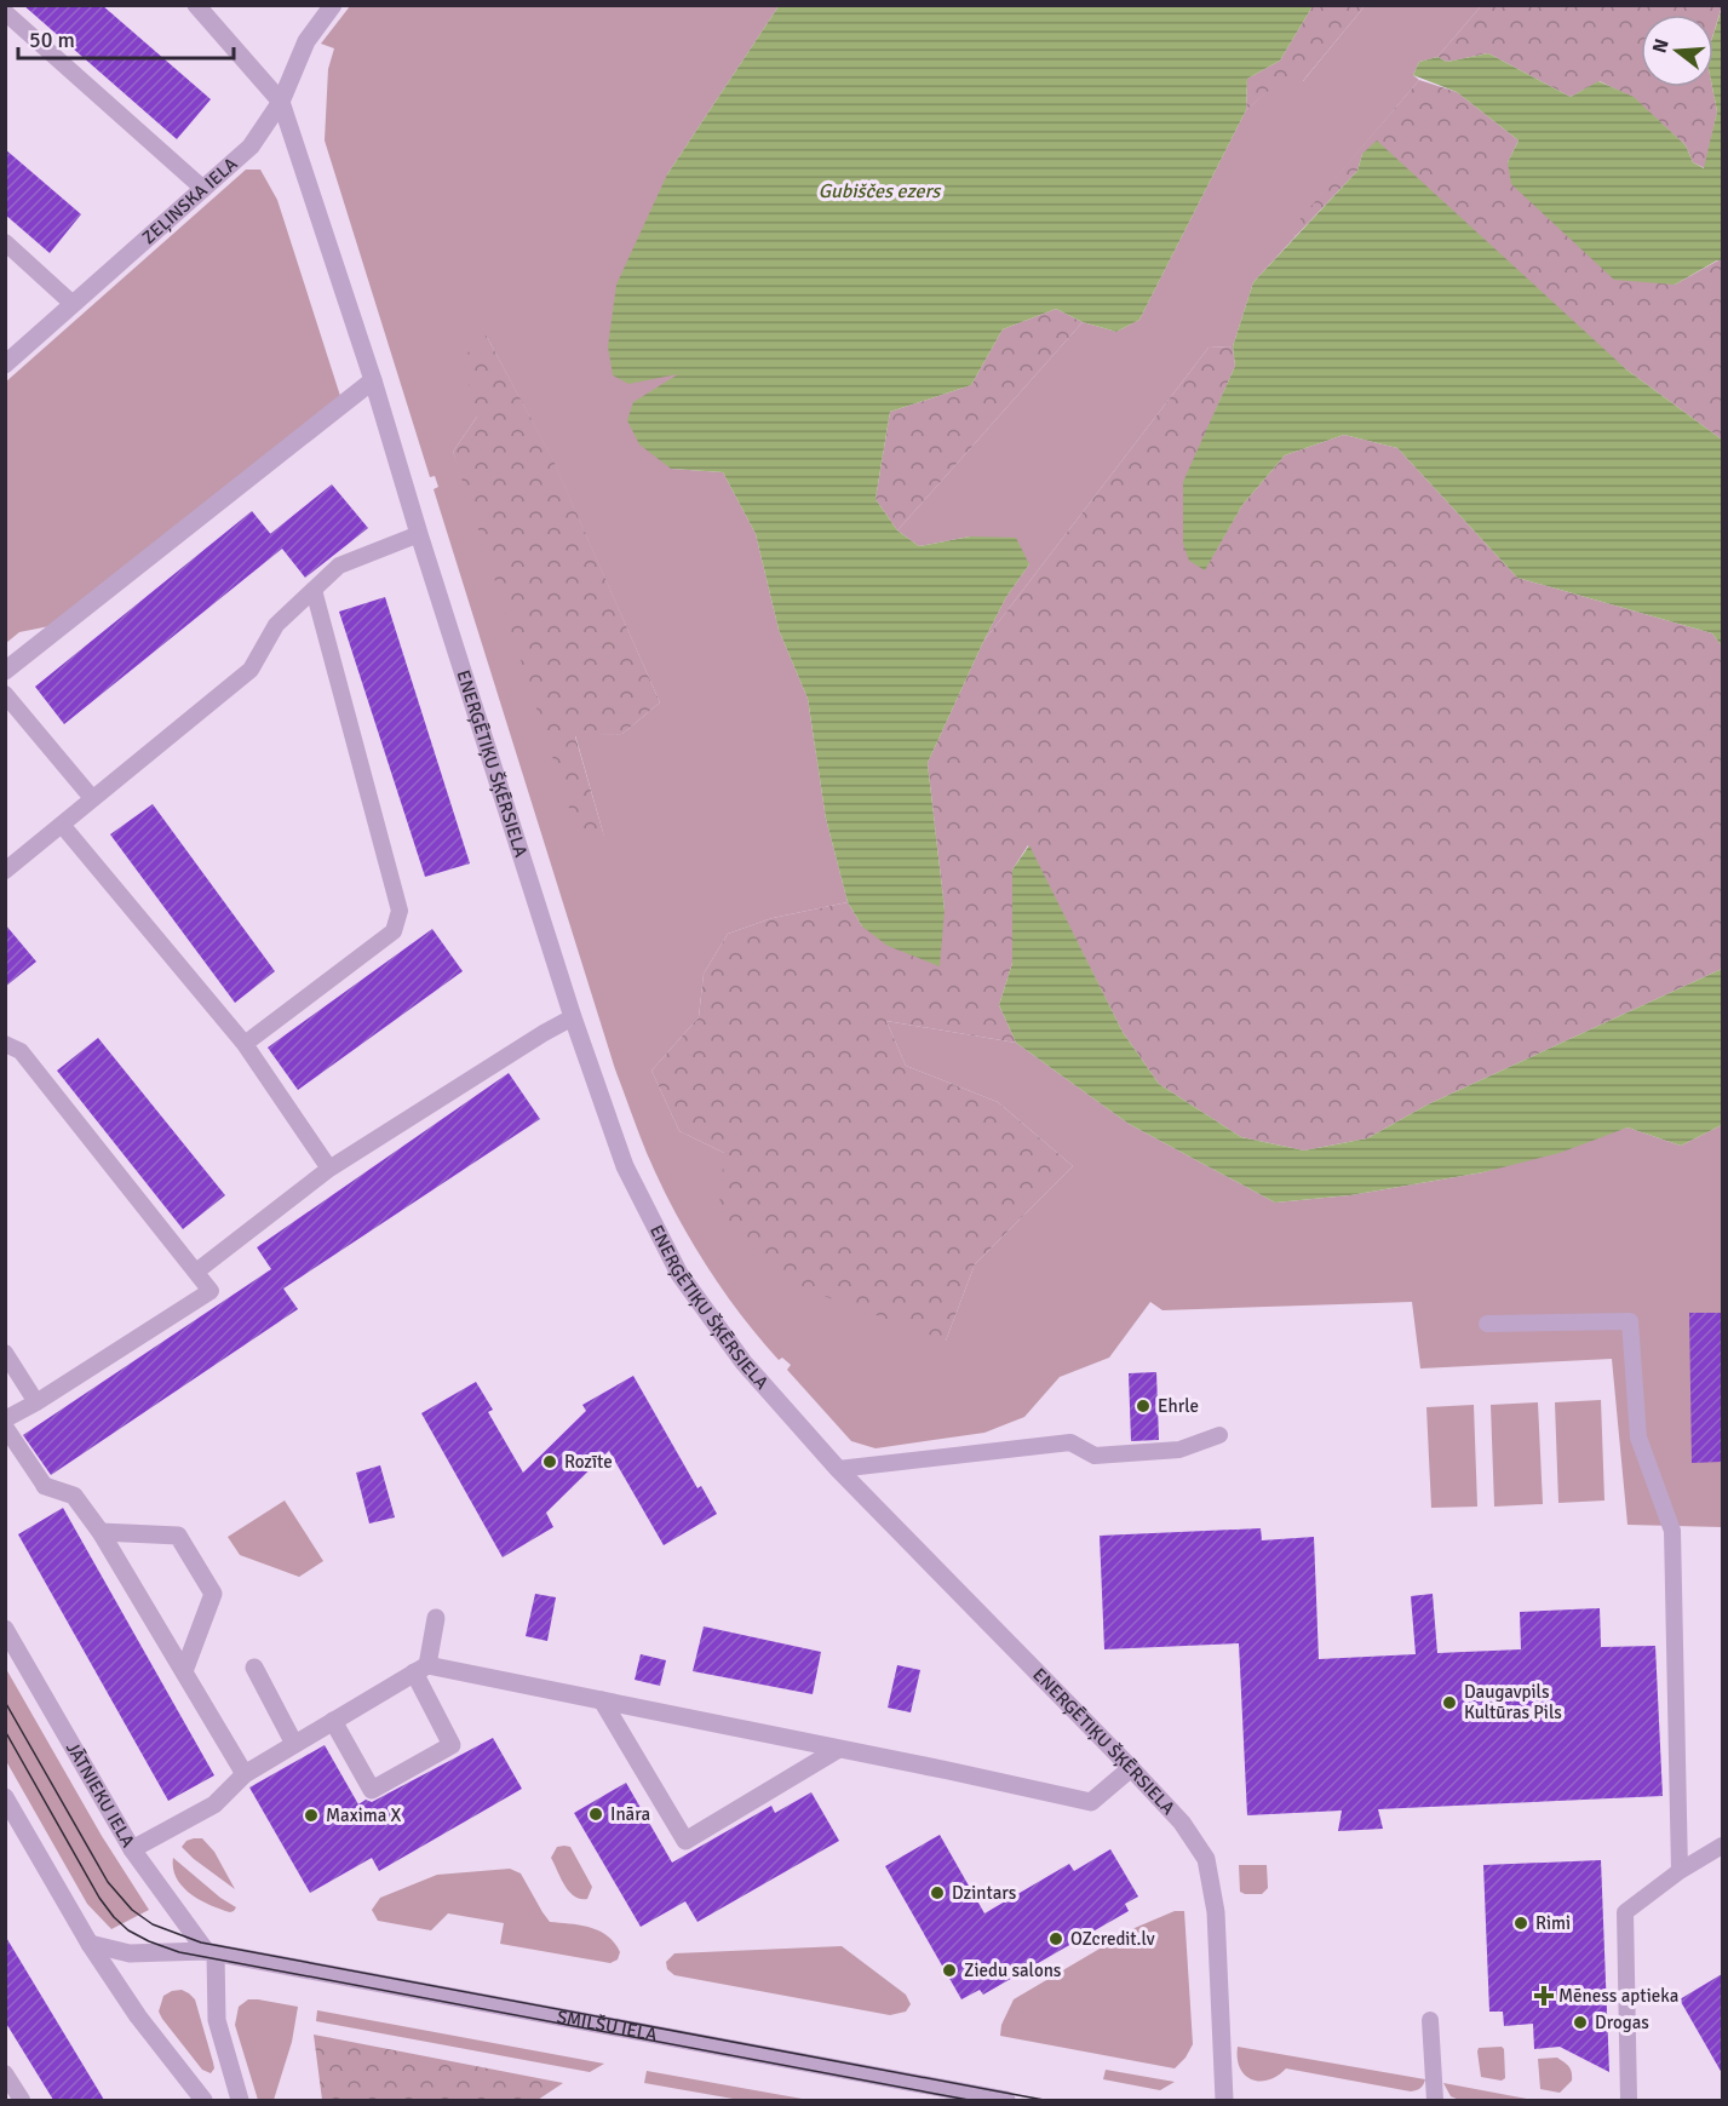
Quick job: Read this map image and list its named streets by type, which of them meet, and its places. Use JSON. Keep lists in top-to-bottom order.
{
  "streets": {
    "street": [
      "ZEĻINSKA IELA",
      "ENERĢĒTIĶU ŠĶĒRSIELA",
      "JĀTNIEKU IELA",
      "SMILŠU IELA"
    ]
  },
  "crossings": [
    ["ZEĻINSKA IELA", "ENERĢĒTIĶU ŠĶĒRSIELA"],
    ["JĀTNIEKU IELA", "SMILŠU IELA"]
  ],
  "water": ["Gubiščes ezers"],
  "places": {
    "other": [
      "Ehrle",
      "Rozīte",
      "Daugavpils Kultūras Pils",
      "Ināra",
      "Maxima X",
      "Dzintars",
      "Rimi",
      "OZcredit.lv",
      "Ziedu salons",
      "Drogas"
    ],
    "health": ["Mēness aptieka"]
  },
  "scale_bar": "50 m",
  "north": "left"
}
